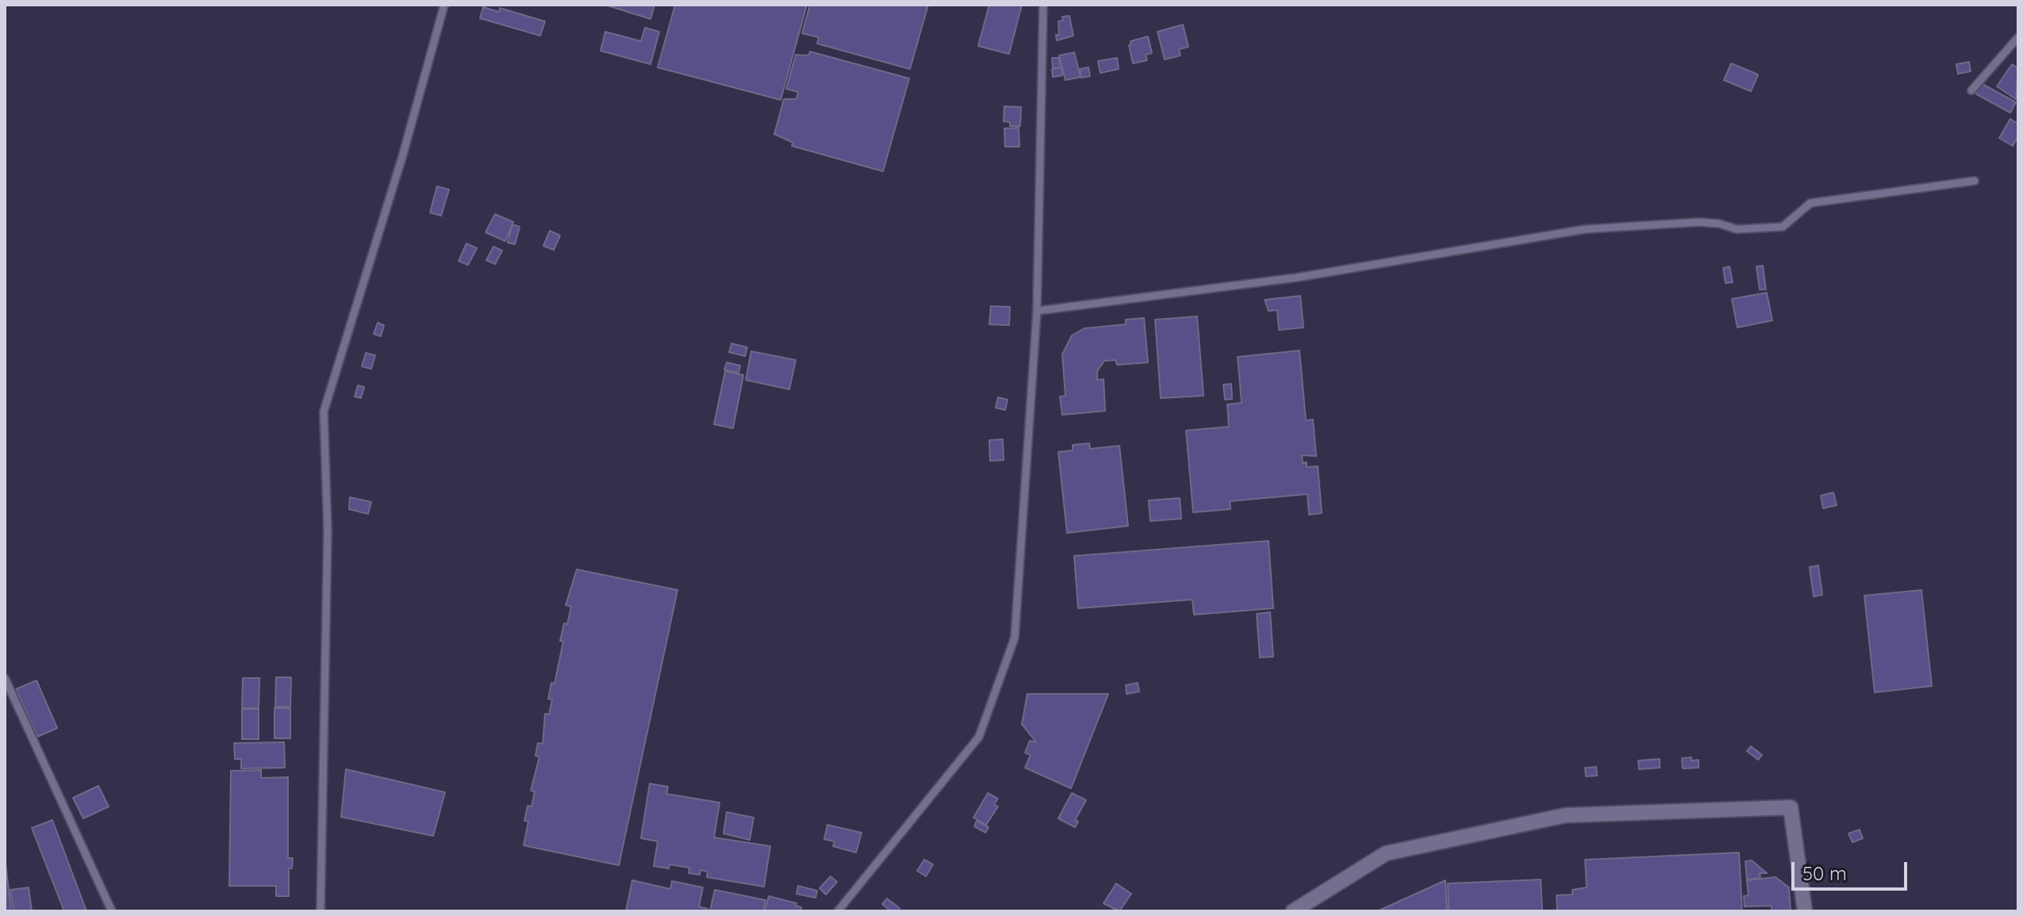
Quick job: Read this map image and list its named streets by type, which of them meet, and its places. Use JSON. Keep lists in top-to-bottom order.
{
  "scale_bar": "50 m"
}
